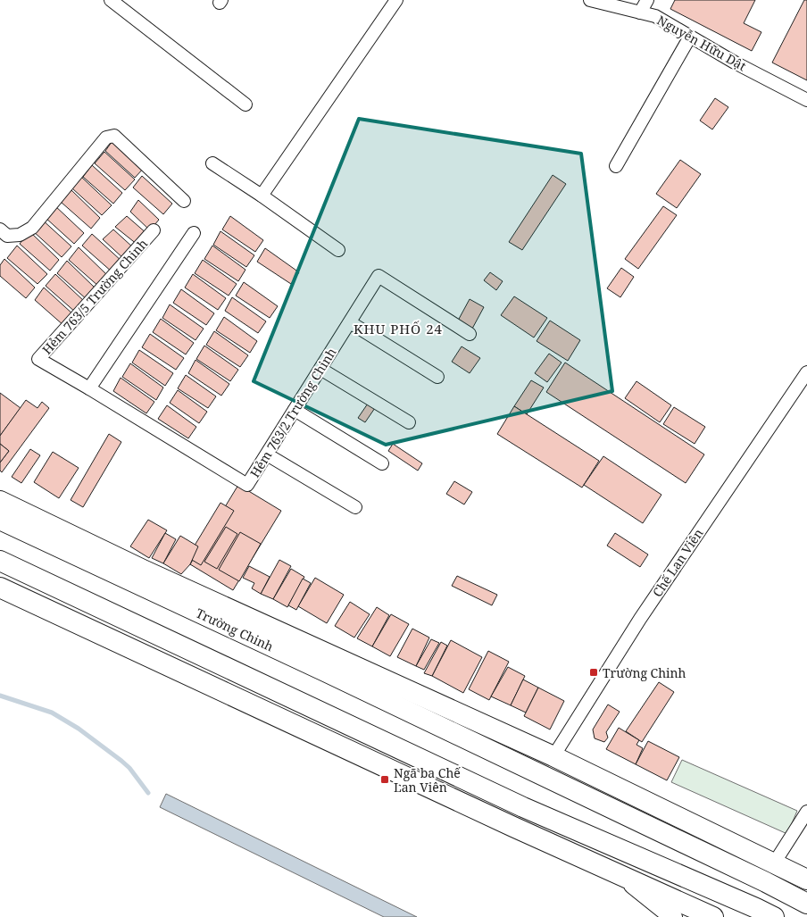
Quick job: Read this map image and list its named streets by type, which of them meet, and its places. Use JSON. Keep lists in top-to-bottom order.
{
  "streets": {
    "main road": ["Trường Chinh"],
    "street": [
      "Nguyễn Hữu Dật",
      "Hẻm 763/5 Trường Chinh",
      "Hẻm 763/2 Trường Chinh",
      "Chế Lan Viên"
    ]
  },
  "crossings": [
    ["Hẻm 763/5 Trường Chinh", "Hẻm 763/2 Trường Chinh"],
    ["Chế Lan Viên", "Trường Chinh"]
  ],
  "districts": ["KHU PHỐ 24"],
  "places": {
    "transit": ["Trường Chinh", "Ngã ba Chế Lan Viên"]
  }
}
